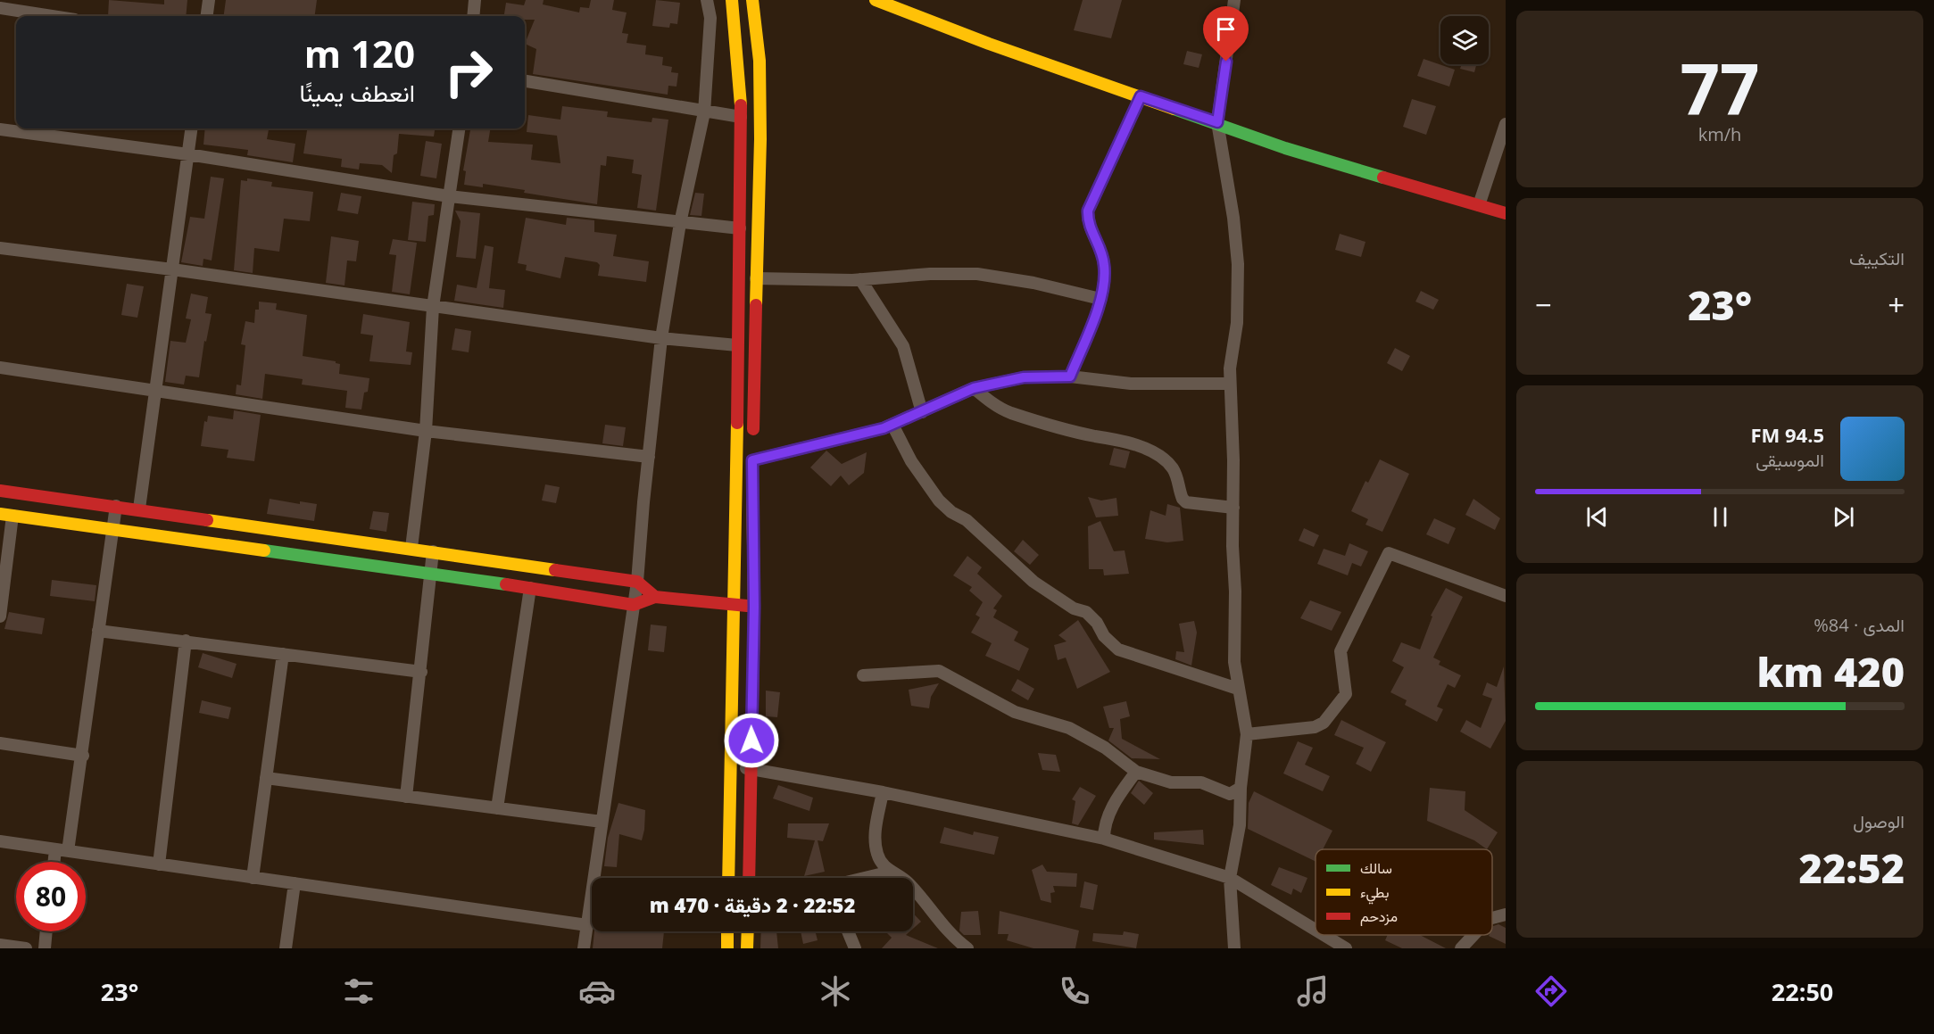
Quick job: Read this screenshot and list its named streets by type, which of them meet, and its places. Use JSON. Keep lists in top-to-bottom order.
{
  "legend": ["سالك", "بطيء", "مزدحم"],
  "page": {
    "tile": [
      ["77", "km/h"],
      "التكييف",
      ["المدى · 84%", "420 km"],
      ["الوصول", "22:52"]
    ],
    "turn": ["120 m", "انعطف يمينًا"],
    "heat": ["−", "23°", "+"],
    "song": ["94.5 FM", "الموسيقى"],
    "limit": "80",
    "trip": "22:52 · 2 دقيقة · 470 m",
    "tabs": ["22:50", "23°"]
  }
}
